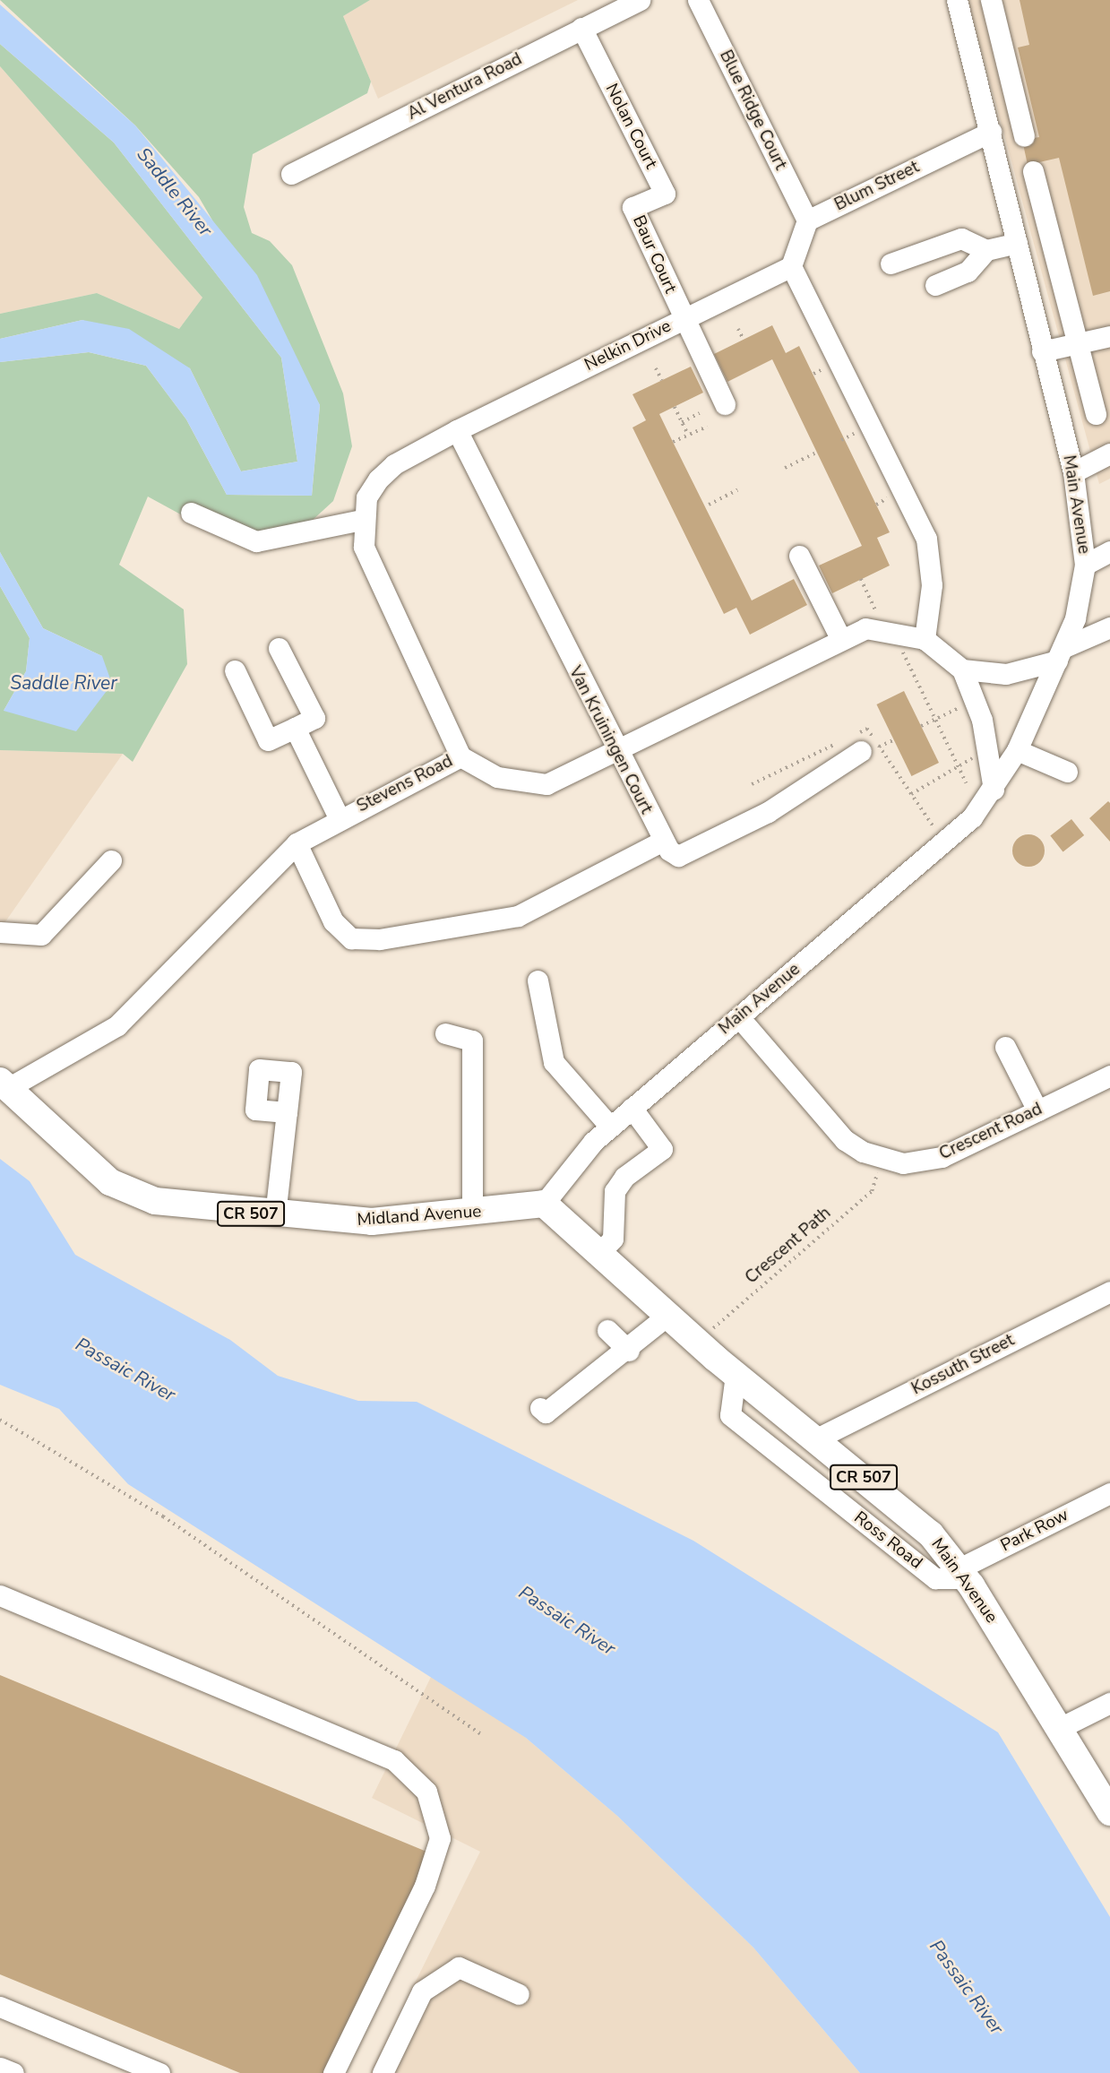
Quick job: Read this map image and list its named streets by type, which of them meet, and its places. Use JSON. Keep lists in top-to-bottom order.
{
  "streets": {
    "main road": ["Main Avenue", "CR 507", "Midland Avenue"],
    "street": [
      "Al Ventura Road",
      "Blue Ridge Court",
      "Nolan Court",
      "Blum Street",
      "Baur Court",
      "Nelkin Drive",
      "Van Kruiningen Court",
      "Stevens Road",
      "Crescent Road",
      "Kossuth Street",
      "Park Row",
      "Ross Road"
    ],
    "path": ["Crescent Path"]
  },
  "crossings": [
    ["Al Ventura Road", "Nolan Court"],
    ["Blue Ridge Court", "Blum Street"],
    ["Nolan Court", "Baur Court"],
    ["Blum Street", "Main Avenue"],
    ["Baur Court", "Nelkin Drive"],
    ["Nelkin Drive", "Van Kruiningen Court"],
    ["Nelkin Drive", "Stevens Road"],
    ["Main Avenue", "Stevens Road"],
    ["Main Avenue", "Crescent Road"],
    ["Main Avenue", "Midland Avenue"],
    ["Main Avenue", "Crescent Path"],
    ["Main Avenue", "Kossuth Street"],
    ["Main Avenue", "Park Row"],
    ["Main Avenue", "Ross Road"],
    ["Van Kruiningen Court", "Stevens Road"],
    ["Stevens Road", "Midland Avenue"],
    ["Crescent Road", "Crescent Path"],
    ["Park Row", "Ross Road"]
  ],
  "water": ["Saddle River", "Passaic River"]
}
